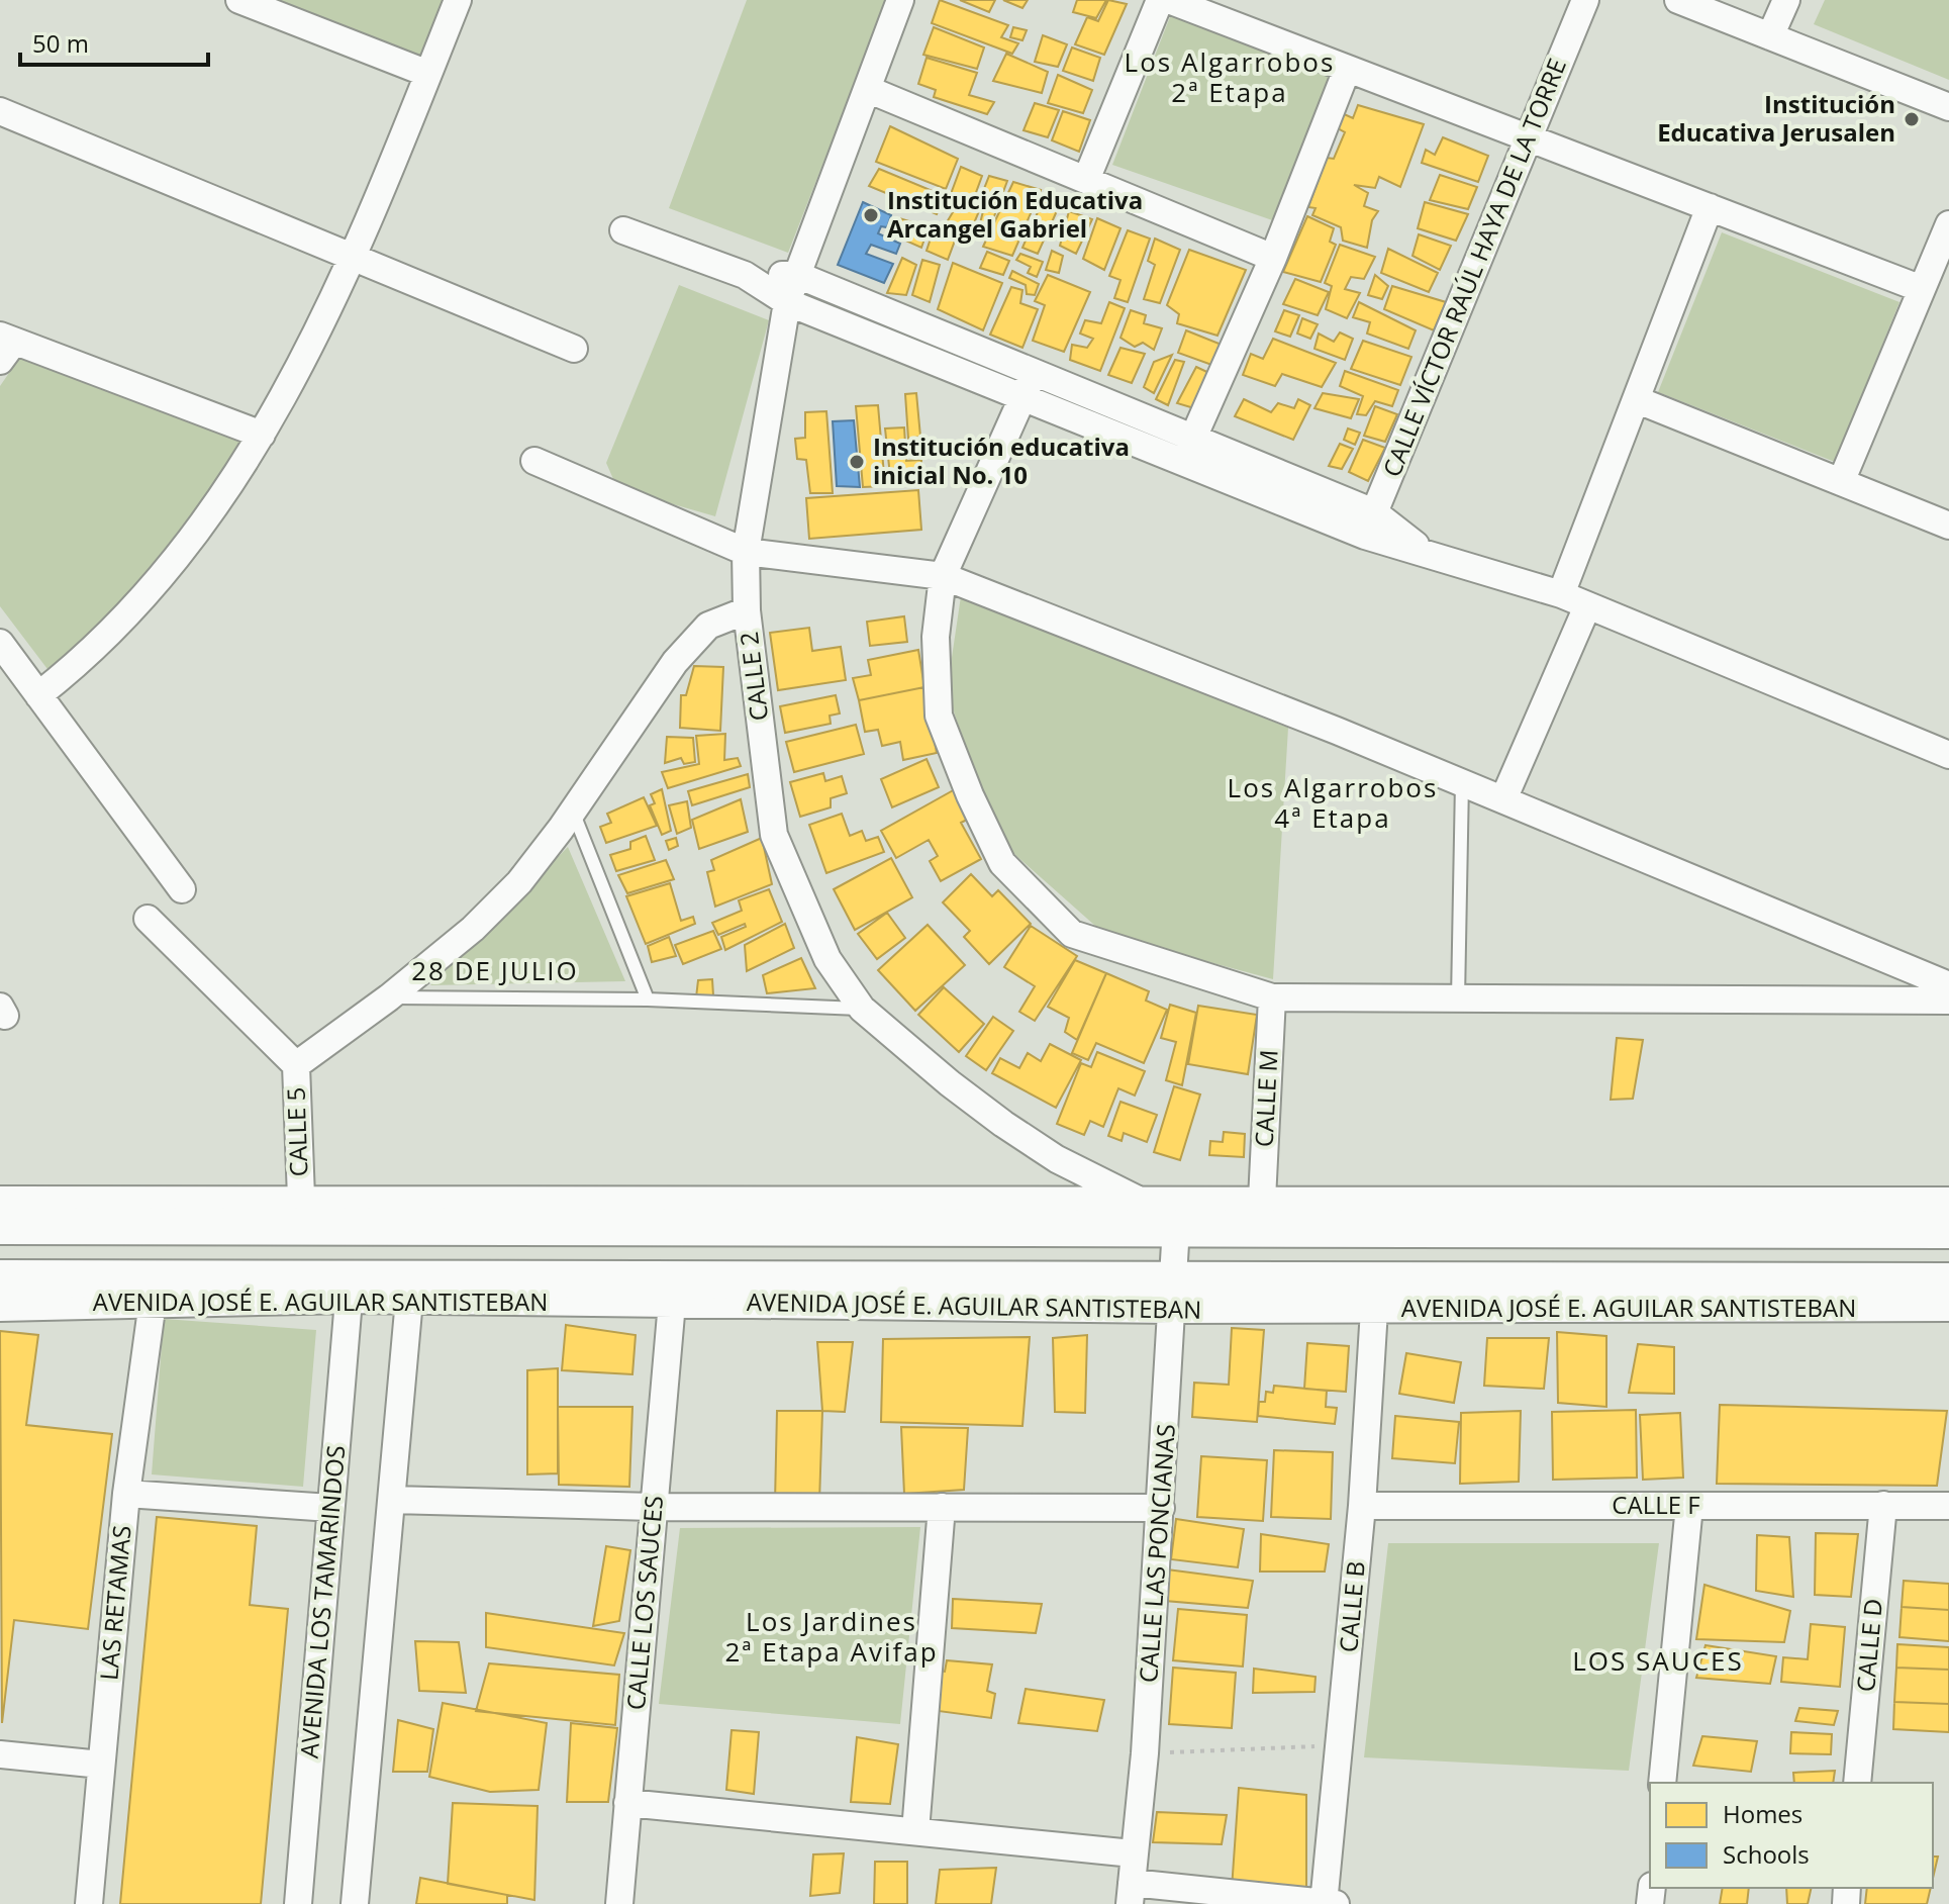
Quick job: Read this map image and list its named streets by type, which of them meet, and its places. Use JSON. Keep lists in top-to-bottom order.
{
  "streets": {
    "main road": ["AVENIDA JOSÉ E. AGUILAR SANTISTEBAN"],
    "street": [
      "CALLE VÍCTOR RAÚL HAYA DE LA TORRE",
      "CALLE 2",
      "CALLE M",
      "CALLE 5",
      "CALLE F",
      "CALLE LAS PONCIANAS",
      "AVENIDA LOS TAMARINDOS",
      "LAS RETAMAS",
      "CALLE LOS SAUCES",
      "CALLE B",
      "CALLE D"
    ]
  },
  "crossings": [
    ["AVENIDA JOSÉ E. AGUILAR SANTISTEBAN", "CALLE LAS PONCIANAS"],
    ["AVENIDA JOSÉ E. AGUILAR SANTISTEBAN", "AVENIDA LOS TAMARINDOS"],
    ["AVENIDA JOSÉ E. AGUILAR SANTISTEBAN", "LAS RETAMAS"],
    ["AVENIDA JOSÉ E. AGUILAR SANTISTEBAN", "CALLE LOS SAUCES"],
    ["AVENIDA JOSÉ E. AGUILAR SANTISTEBAN", "CALLE B"],
    ["CALLE F", "CALLE B"],
    ["CALLE F", "CALLE D"]
  ],
  "districts": [
    "Los Algarrobos 2ª Etapa",
    "Los Algarrobos 4ª Etapa",
    "28 DE JULIO",
    "Los Jardines 2ª Etapa Avifap",
    "LOS SAUCES"
  ],
  "places": ["Institución Educativa Jerusalen", "Institución Educativa Arcangel Gabriel", "Institución educativa inicial No. 10"],
  "legend": ["Homes", "Schools"],
  "scale_bar": "50 m"
}
